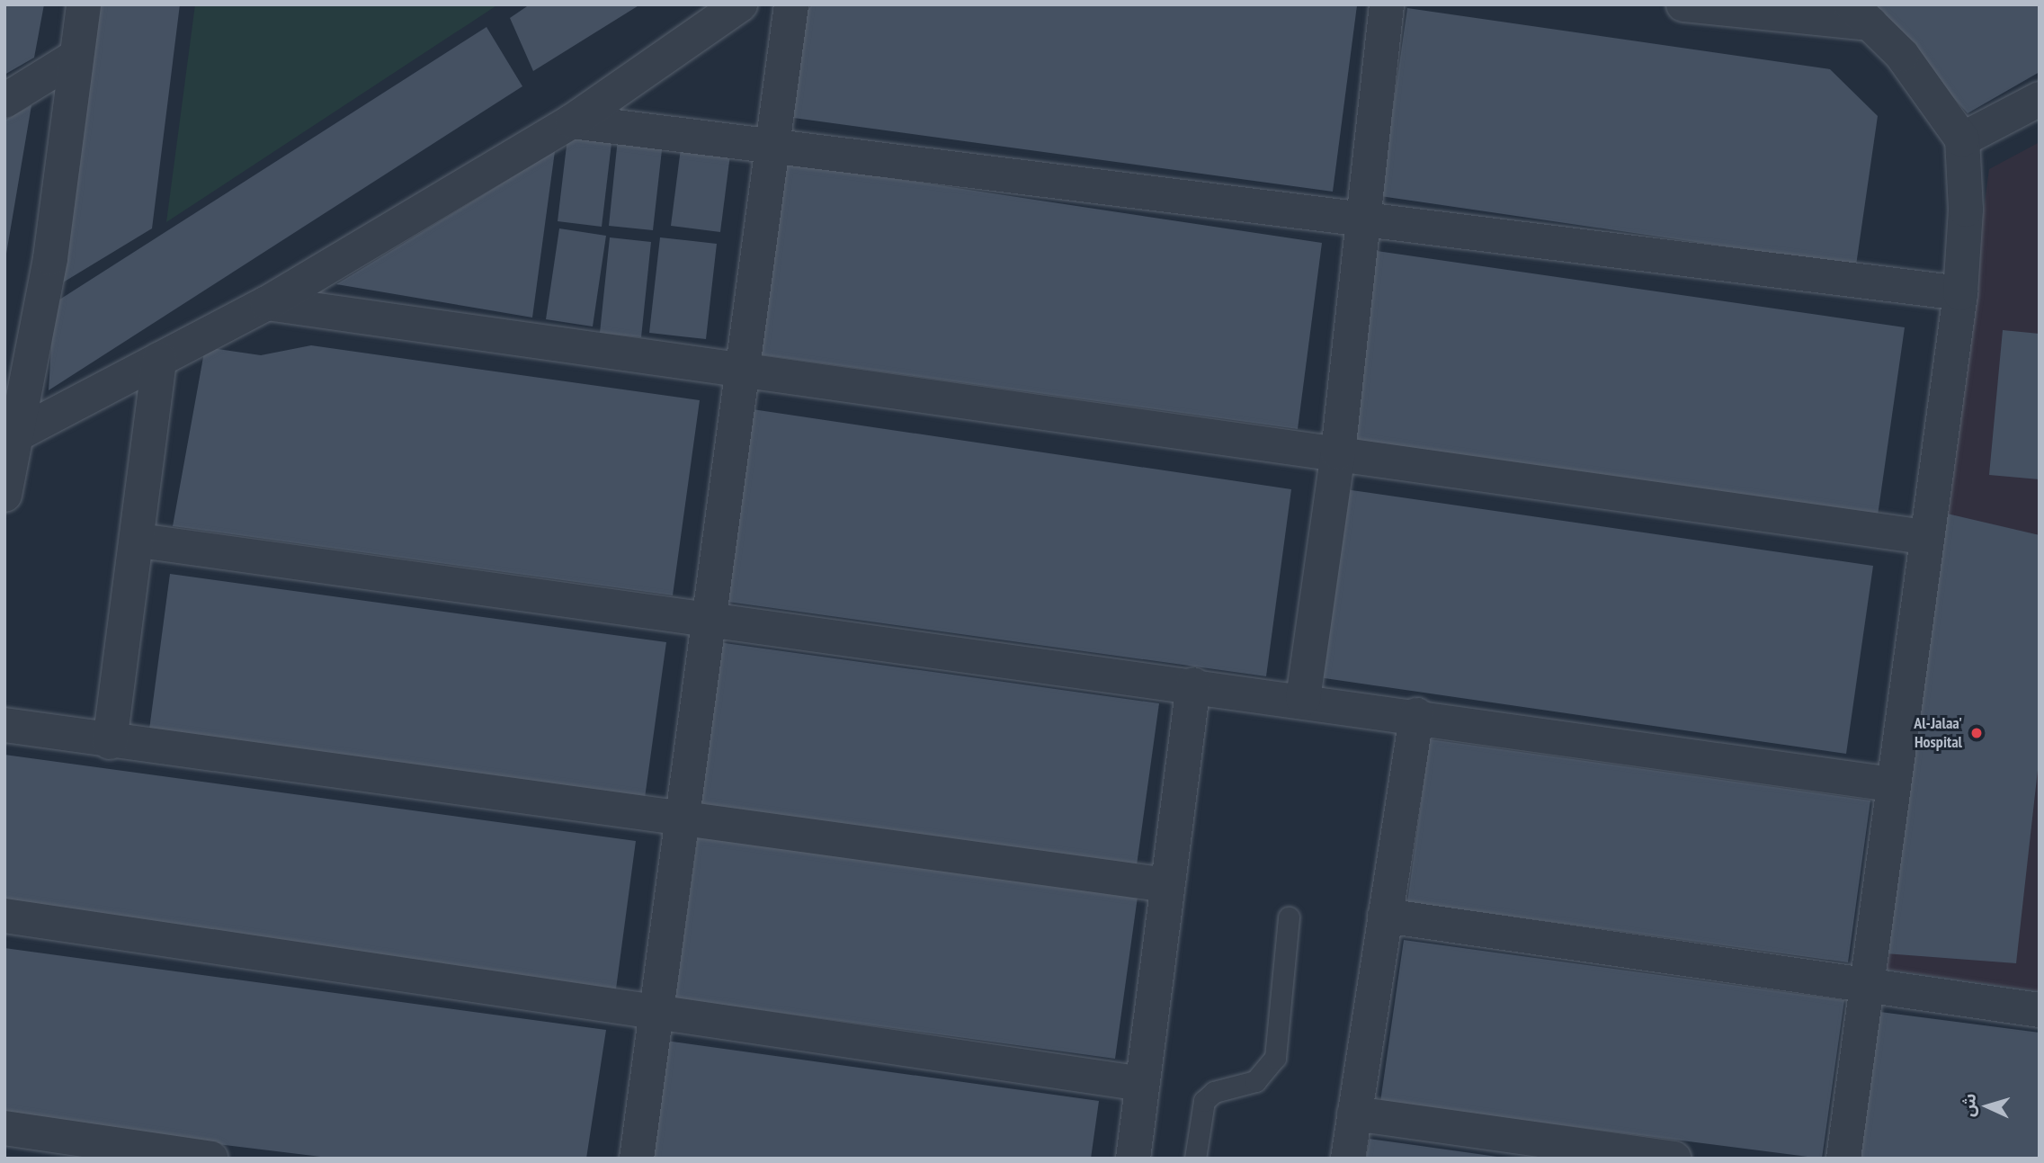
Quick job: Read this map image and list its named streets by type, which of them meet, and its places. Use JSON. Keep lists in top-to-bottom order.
{
  "places": ["Al-Jalaa' Hospital"],
  "north": "left"
}
